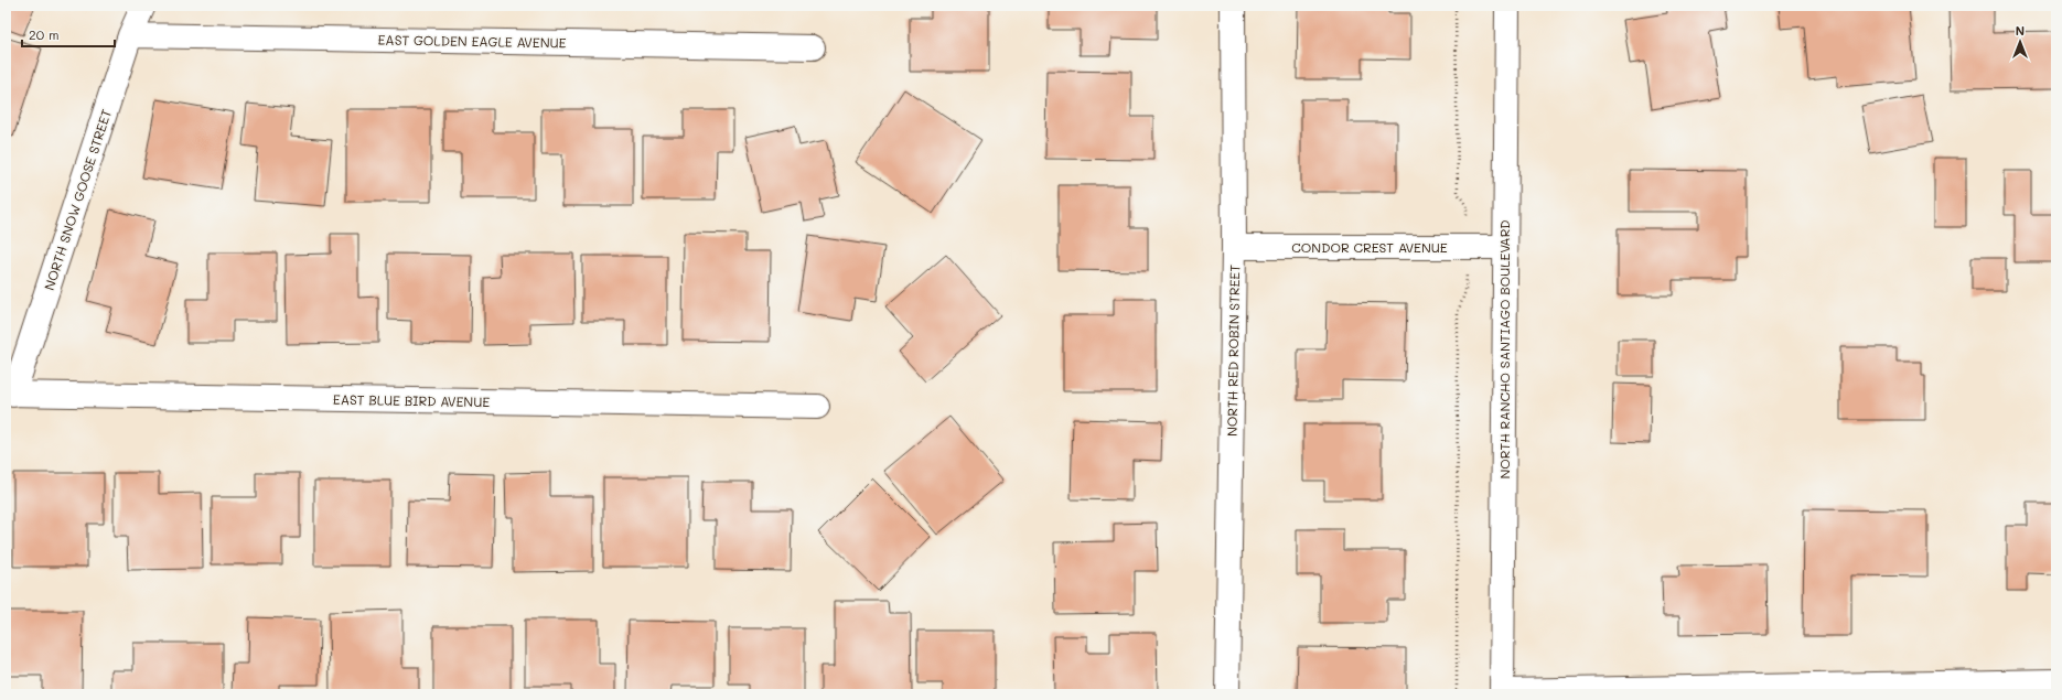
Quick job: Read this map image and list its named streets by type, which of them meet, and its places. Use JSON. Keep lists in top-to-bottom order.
{
  "streets": {
    "street": [
      "EAST GOLDEN EAGLE AVENUE",
      "NORTH SNOW GOOSE STREET",
      "CONDOR CREST AVENUE",
      "NORTH RANCHO SANTIAGO BOULEVARD",
      "NORTH RED ROBIN STREET",
      "EAST BLUE BIRD AVENUE"
    ]
  },
  "crossings": [
    ["EAST GOLDEN EAGLE AVENUE", "NORTH SNOW GOOSE STREET"],
    ["NORTH SNOW GOOSE STREET", "EAST BLUE BIRD AVENUE"],
    ["CONDOR CREST AVENUE", "NORTH RANCHO SANTIAGO BOULEVARD"],
    ["CONDOR CREST AVENUE", "NORTH RED ROBIN STREET"]
  ],
  "scale_bar": "20 m",
  "north": "top"
}
